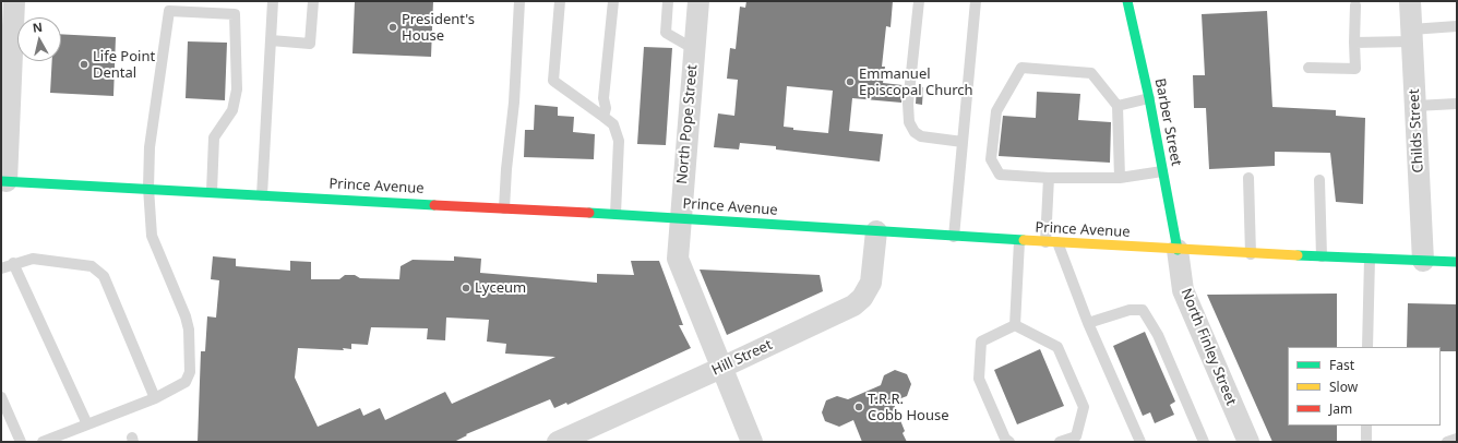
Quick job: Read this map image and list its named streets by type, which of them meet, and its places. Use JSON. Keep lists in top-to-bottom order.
{
  "streets": {
    "main road": ["Barber Street", "Prince Avenue"],
    "street": [
      "North Pope Street",
      "Childs Street",
      "North Finley Street",
      "Hill Street"
    ]
  },
  "crossings": [
    ["Barber Street", "Prince Avenue"],
    ["Barber Street", "North Finley Street"],
    ["North Pope Street", "Prince Avenue"],
    ["North Pope Street", "Hill Street"],
    ["Childs Street", "Prince Avenue"],
    ["Prince Avenue", "North Finley Street"],
    ["Prince Avenue", "Hill Street"]
  ],
  "places": [
    "President's House",
    "Life Point Dental",
    "Emmanuel Episcopal Church",
    "Lyceum",
    "T.R.R. Cobb House"
  ],
  "legend": ["Fast", "Slow", "Jam"],
  "north": "top"
}
